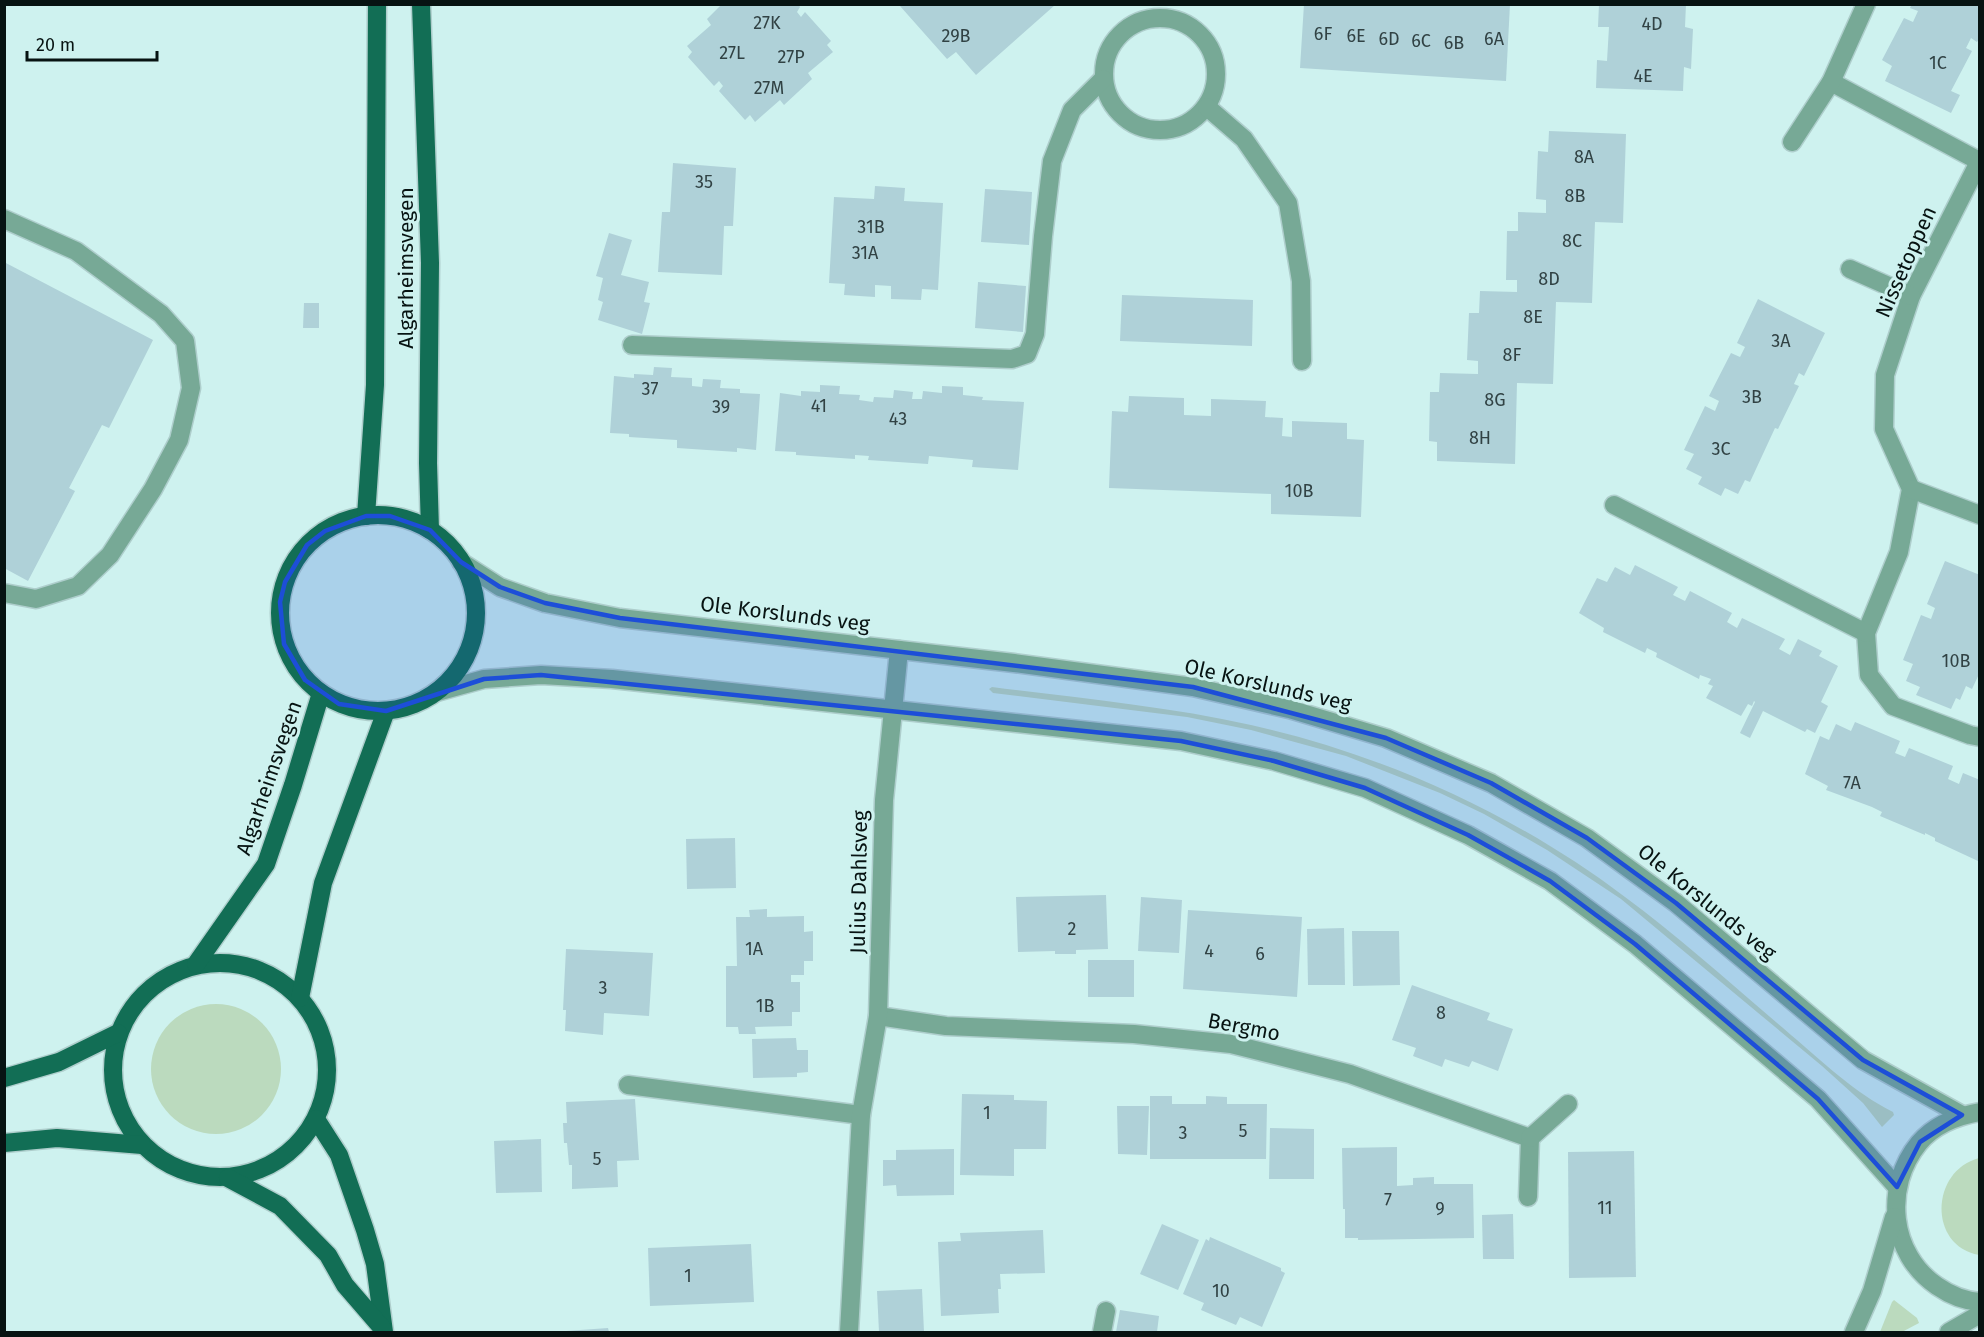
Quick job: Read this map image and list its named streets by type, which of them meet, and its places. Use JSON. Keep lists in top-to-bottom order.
{
  "streets": {
    "main road": ["Algarheimsvegen"],
    "street": [
      "Nissetoppen",
      "Ole Korslunds veg",
      "Julius Dahlsveg",
      "Bergmo"
    ]
  },
  "crossings": [
    ["Algarheimsvegen", "Ole Korslunds veg"],
    ["Ole Korslunds veg", "Julius Dahlsveg"],
    ["Julius Dahlsveg", "Bergmo"]
  ],
  "house_numbers": [
    "27K",
    "4D",
    "6F",
    "29B",
    "6E",
    "6D",
    "6A",
    "6C",
    "6B",
    "27L",
    "27P",
    "1C",
    "4E",
    "27M",
    "8A",
    "35",
    "8B",
    "31B",
    "8C",
    "31A",
    "8D",
    "8E",
    "3A",
    "8F",
    "37",
    "3B",
    "8G",
    "41",
    "39",
    "43",
    "8H",
    "3C",
    "10B",
    "10B",
    "7A",
    "2",
    "1A",
    "4",
    "6",
    "3",
    "1B",
    "8",
    "1",
    "5",
    "3",
    "5",
    "7",
    "11",
    "9",
    "1",
    "10"
  ],
  "scale_bar": "20 m"
}
